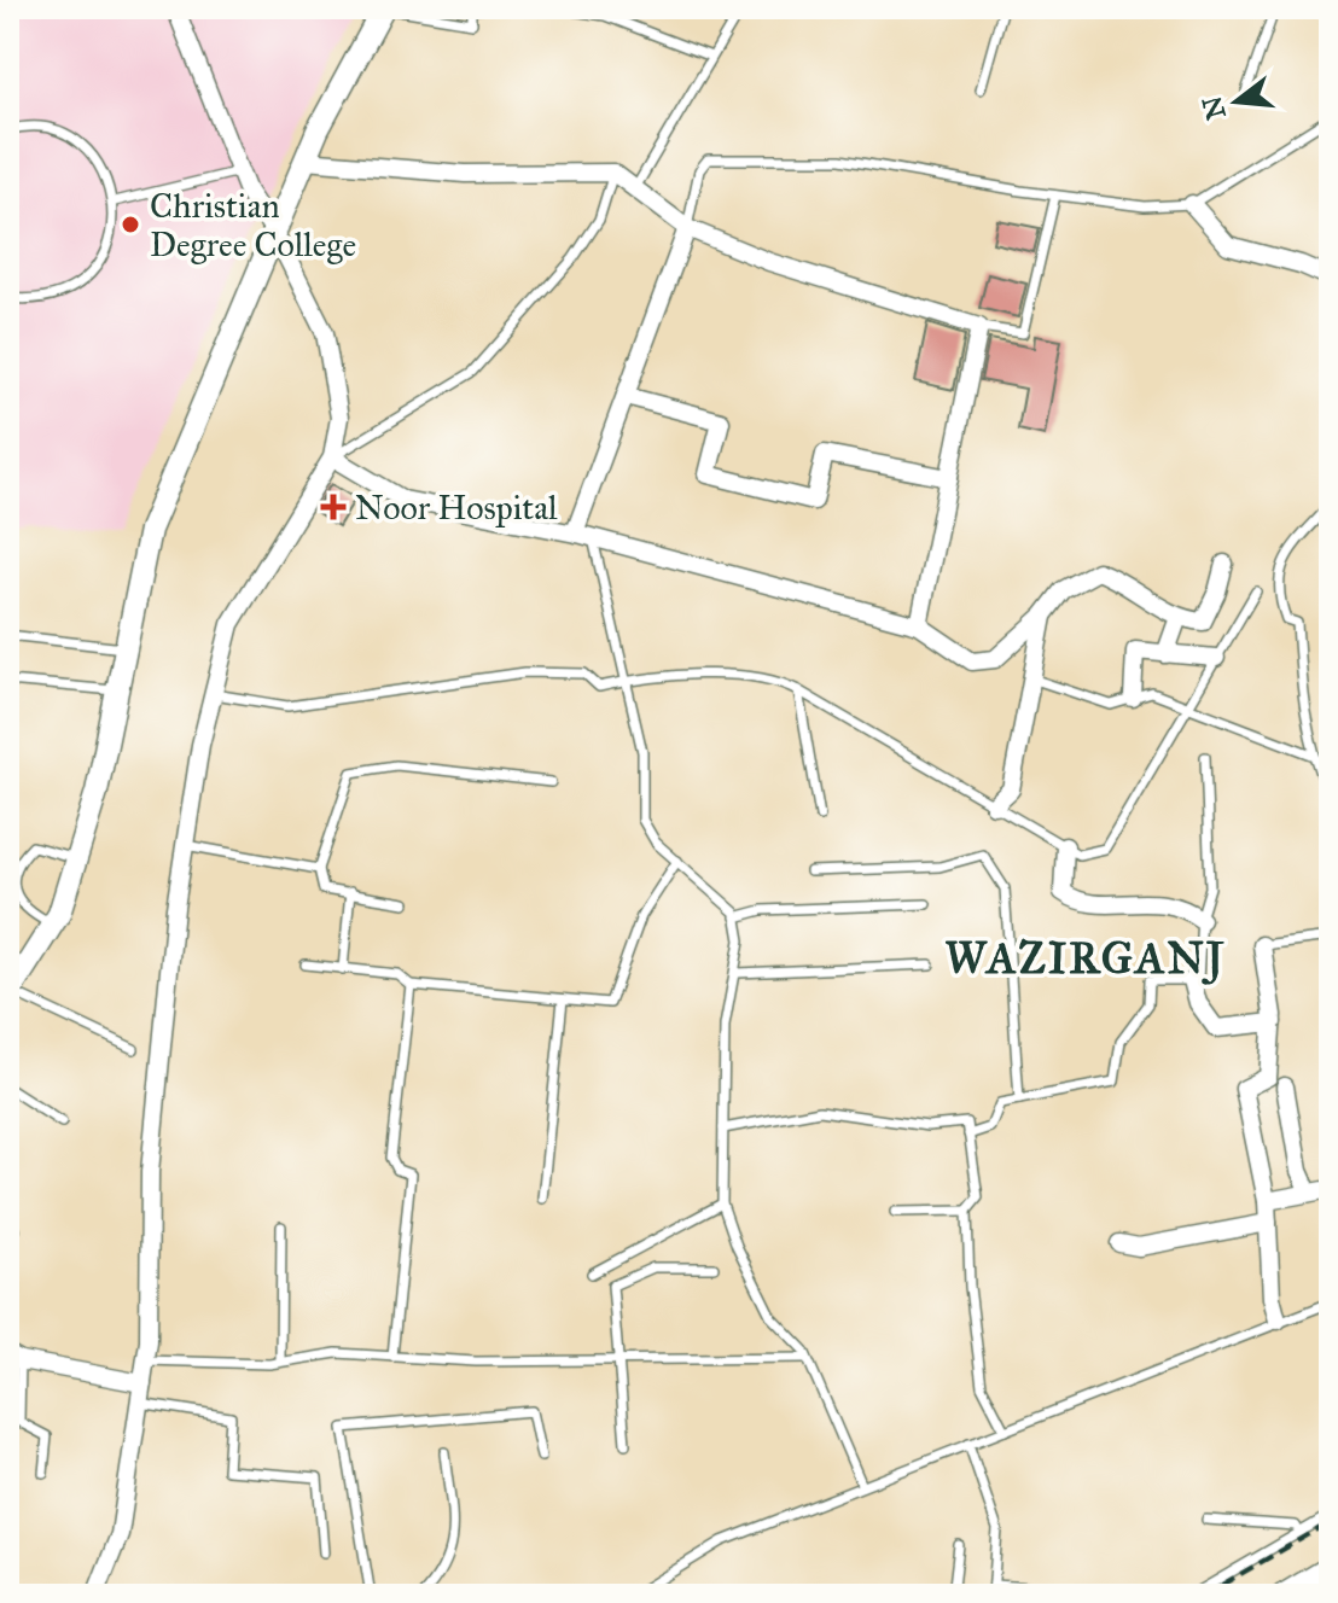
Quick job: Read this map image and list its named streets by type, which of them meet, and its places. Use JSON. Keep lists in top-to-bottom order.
{
  "districts": ["WAZIRGANJ"],
  "places": {
    "other": ["Christian Degree College"],
    "health": ["Noor Hospital"]
  },
  "north": "left"
}
